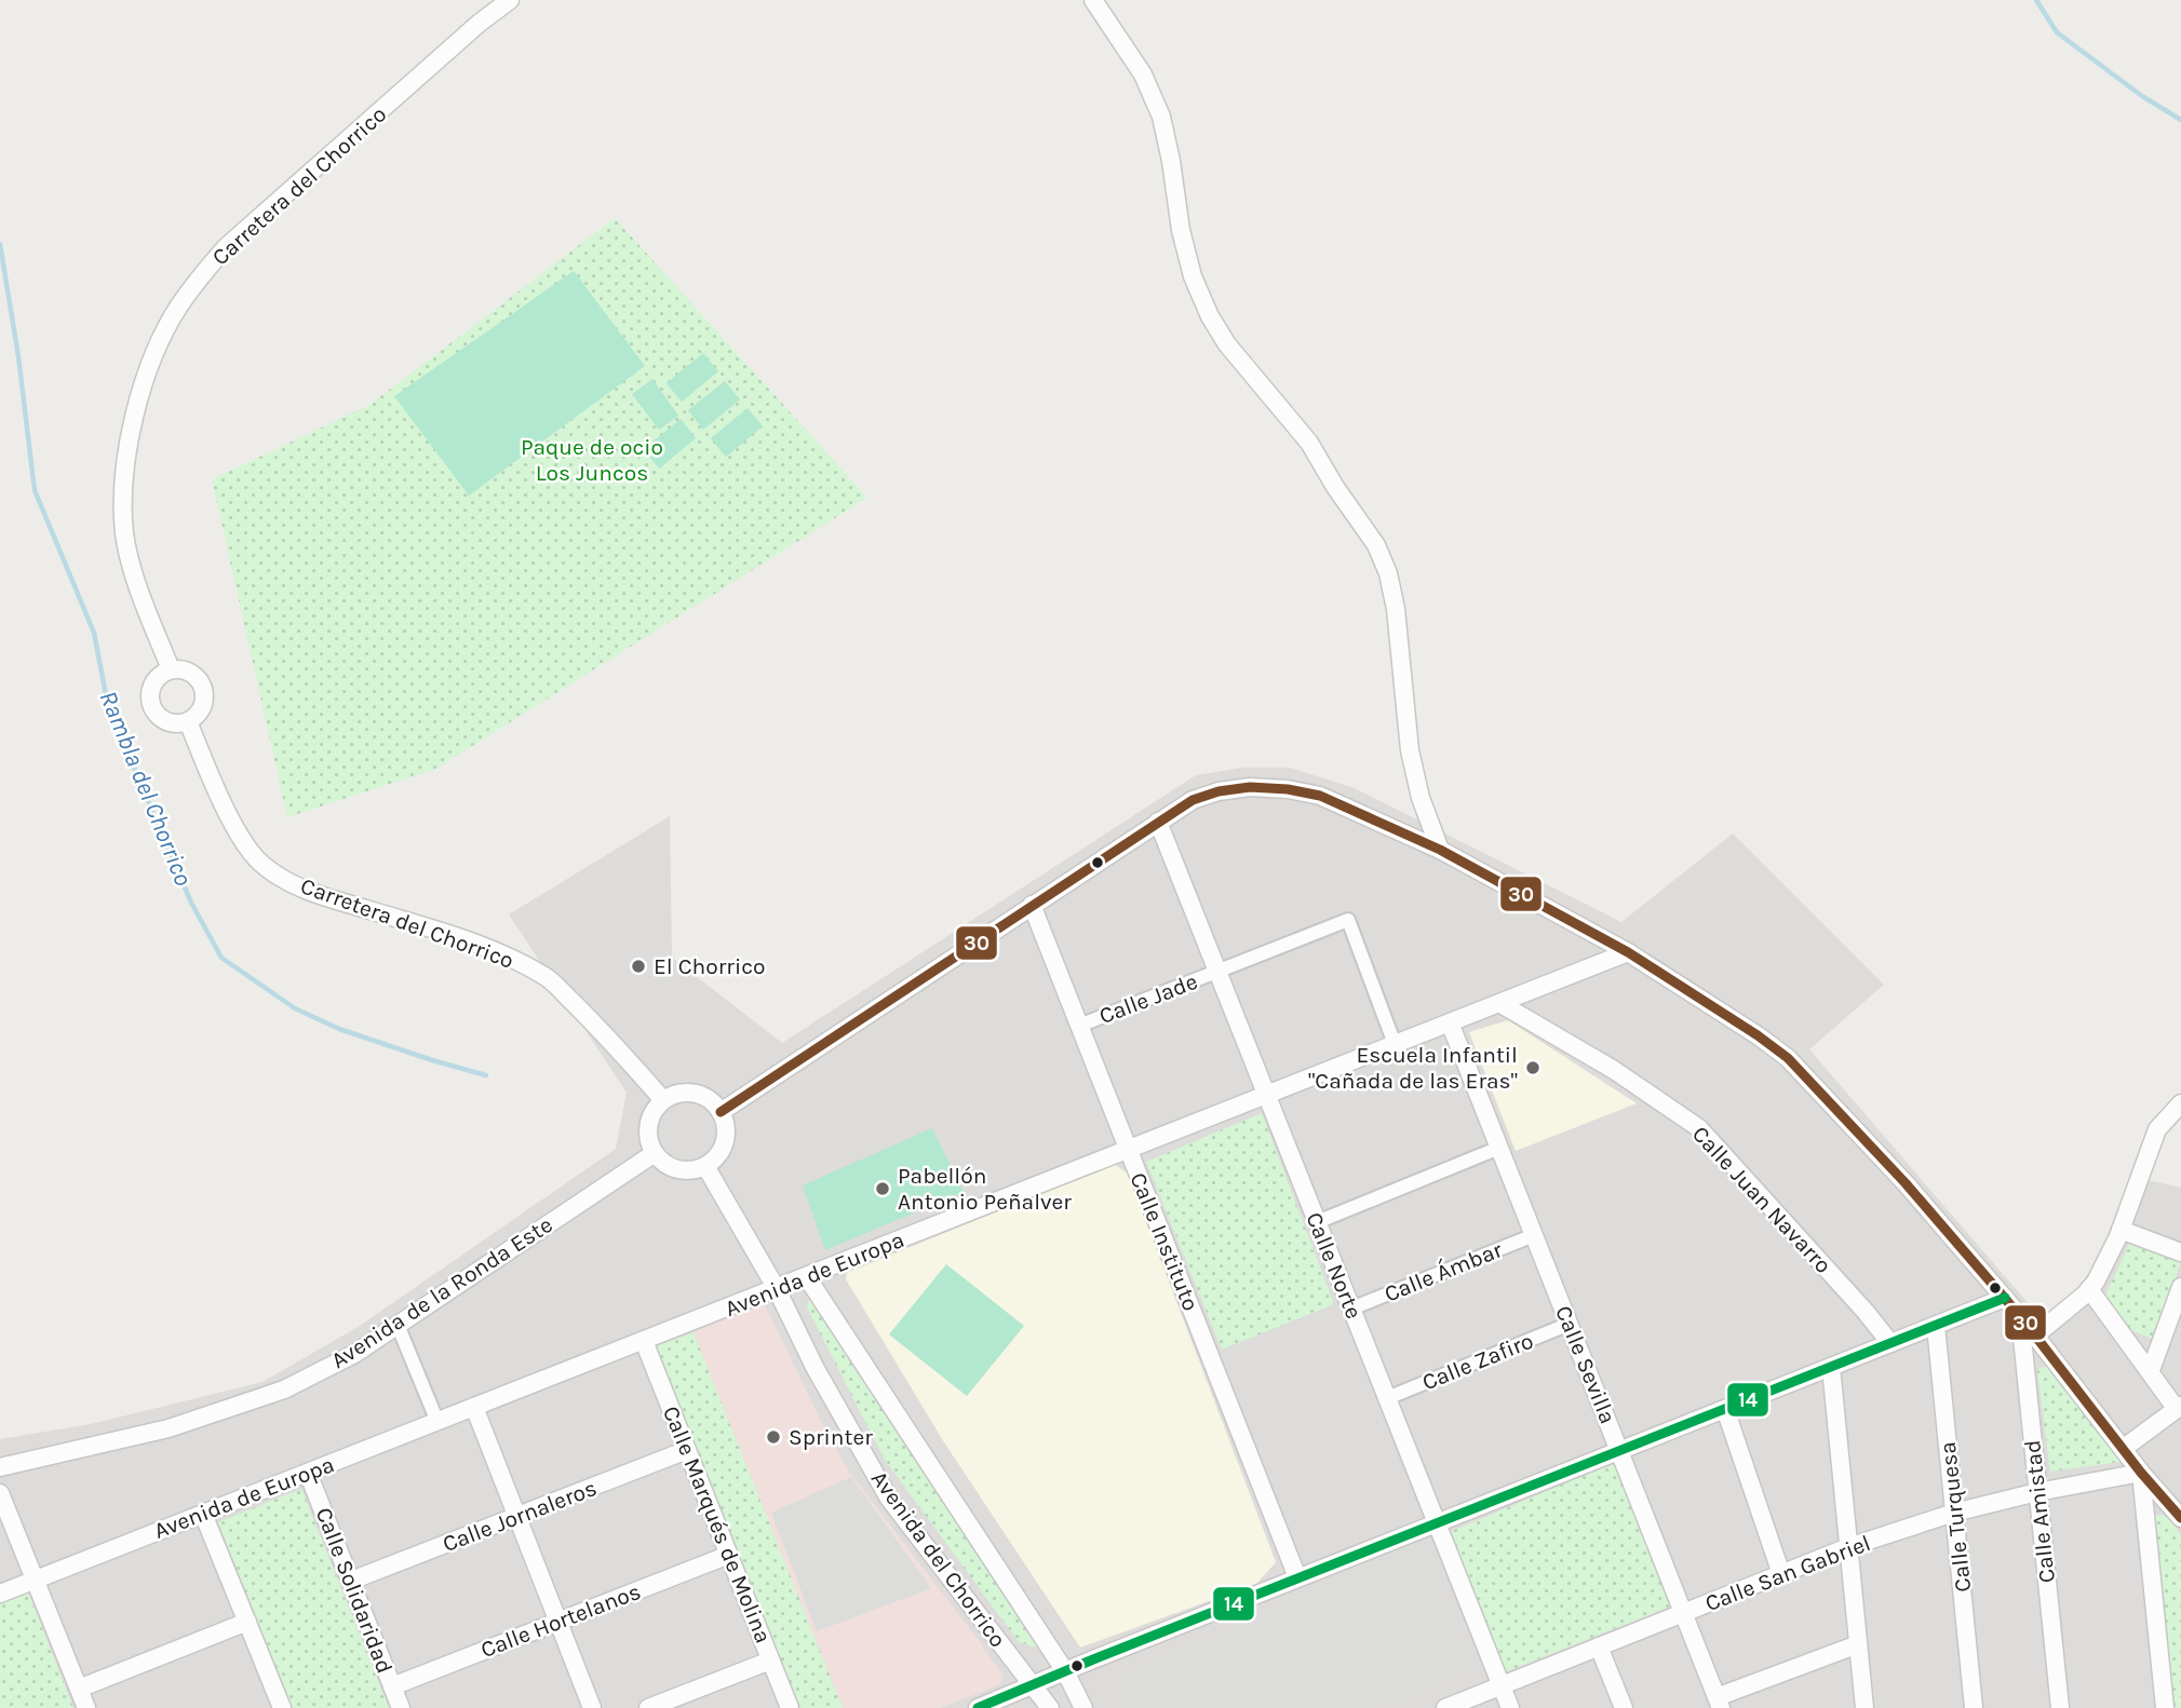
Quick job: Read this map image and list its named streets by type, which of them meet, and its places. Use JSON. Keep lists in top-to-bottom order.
{
  "streets": {
    "street": [
      "Carretera del Chorrico",
      "Calle Jade",
      "Calle Juan Navarro",
      "Calle Instituto",
      "Calle Norte",
      "Calle Ámbar",
      "Avenida de Europa",
      "Avenida de la Ronda Este",
      "Calle Zafiro",
      "Calle Sevilla",
      "Calle Amistad",
      "Calle Jornaleros",
      "Calle Turquesa",
      "Calle Marqués de Molina",
      "Avenida del Chorrico",
      "Calle San Gabriel",
      "Calle Solidaridad",
      "Calle Hortelanos"
    ]
  },
  "crossings": [
    ["Carretera del Chorrico", "Avenida de la Ronda Este"],
    ["Carretera del Chorrico", "Avenida del Chorrico"],
    ["Calle Jade", "Calle Instituto"],
    ["Calle Jade", "Calle Norte"],
    ["Calle Jade", "Avenida de Europa"],
    ["Calle Juan Navarro", "Avenida de Europa"],
    ["Calle Instituto", "Avenida de Europa"],
    ["Calle Norte", "Calle Ámbar"],
    ["Calle Norte", "Avenida de Europa"],
    ["Calle Norte", "Calle Zafiro"],
    ["Calle Norte", "Calle San Gabriel"],
    ["Calle Ámbar", "Calle Sevilla"],
    ["Avenida de Europa", "Calle Sevilla"],
    ["Avenida de Europa", "Calle Marqués de Molina"],
    ["Avenida de Europa", "Avenida del Chorrico"],
    ["Avenida de Europa", "Calle Solidaridad"],
    ["Avenida de la Ronda Este", "Avenida del Chorrico"],
    ["Calle Zafiro", "Calle Sevilla"],
    ["Calle Sevilla", "Calle San Gabriel"],
    ["Calle Amistad", "Calle San Gabriel"],
    ["Calle Jornaleros", "Calle Marqués de Molina"],
    ["Calle Jornaleros", "Calle Solidaridad"],
    ["Calle Turquesa", "Calle San Gabriel"],
    ["Calle Marqués de Molina", "Calle Hortelanos"],
    ["Calle Solidaridad", "Calle Hortelanos"]
  ],
  "water": ["Rambla del Chorrico"],
  "parks": ["Paque de ocio Los Juncos"],
  "places": [
    "El Chorrico",
    "Escuela Infantil \"Cañada de las Eras\"",
    "Pabellón Antonio Peñalver",
    "Sprinter"
  ],
  "lines": ["transit line 30", "transit line 14"]
}
